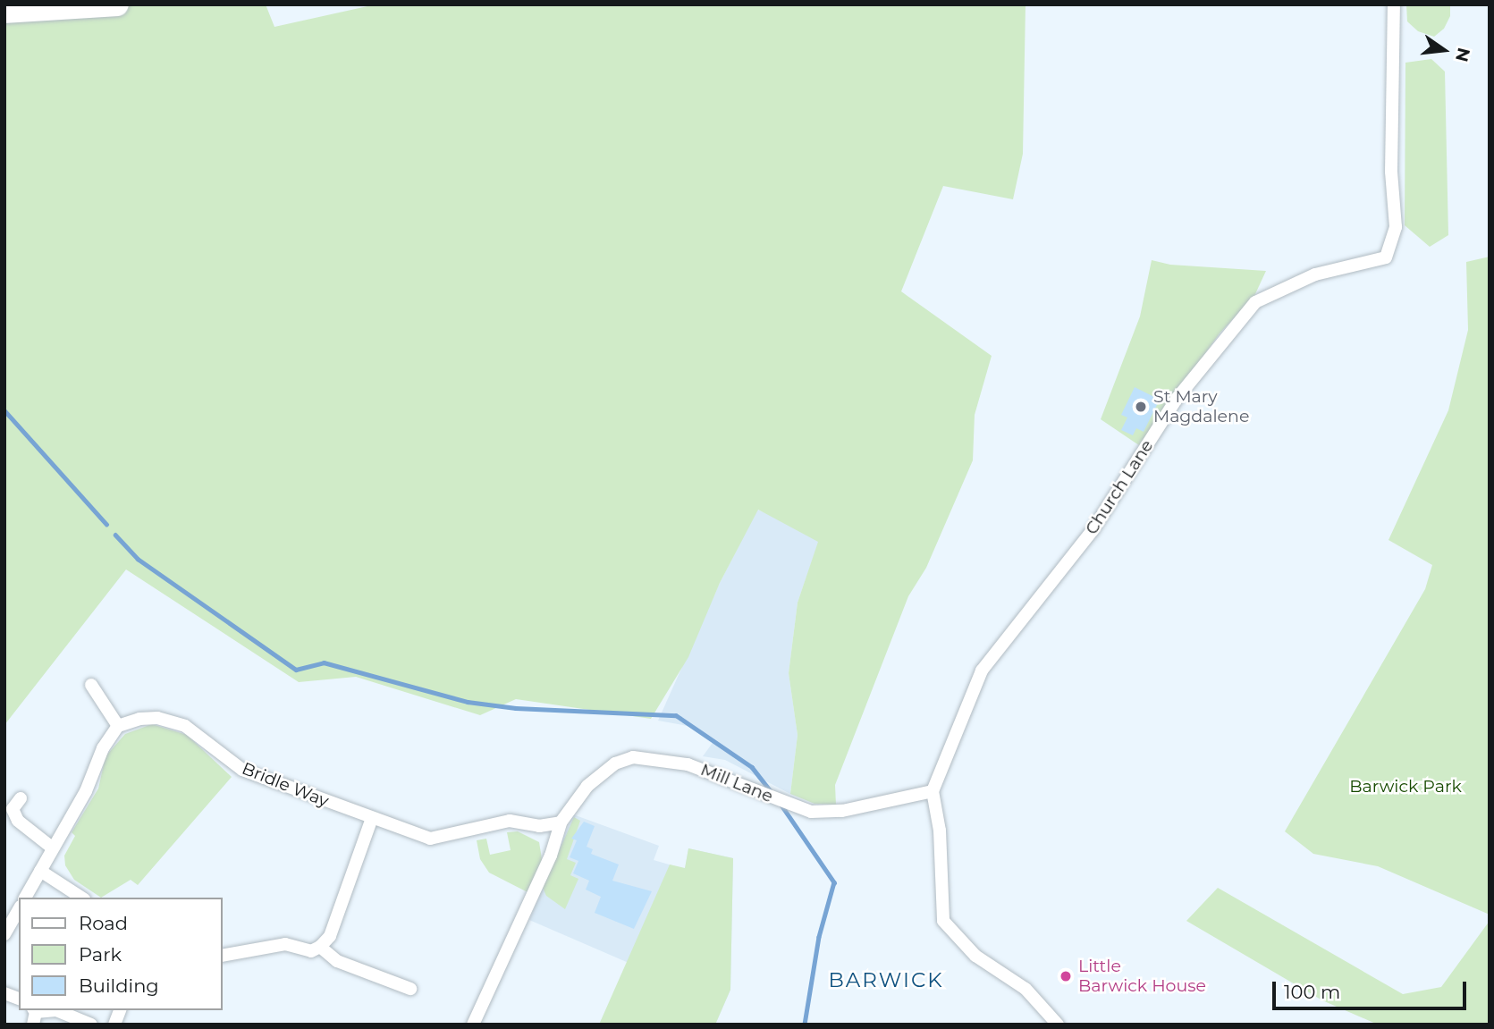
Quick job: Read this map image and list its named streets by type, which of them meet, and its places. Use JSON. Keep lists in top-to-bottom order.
{
  "streets": {
    "street": ["Church Lane", "Mill Lane", "Bridle Way"]
  },
  "crossings": [
    ["Church Lane", "Mill Lane"],
    ["Mill Lane", "Bridle Way"]
  ],
  "districts": ["BARWICK"],
  "parks": ["Barwick Park"],
  "places": ["St Mary Magdalene", "Little Barwick House"],
  "legend": ["Road", "Park", "Building"],
  "scale_bar": "100 m",
  "north": "right"
}
